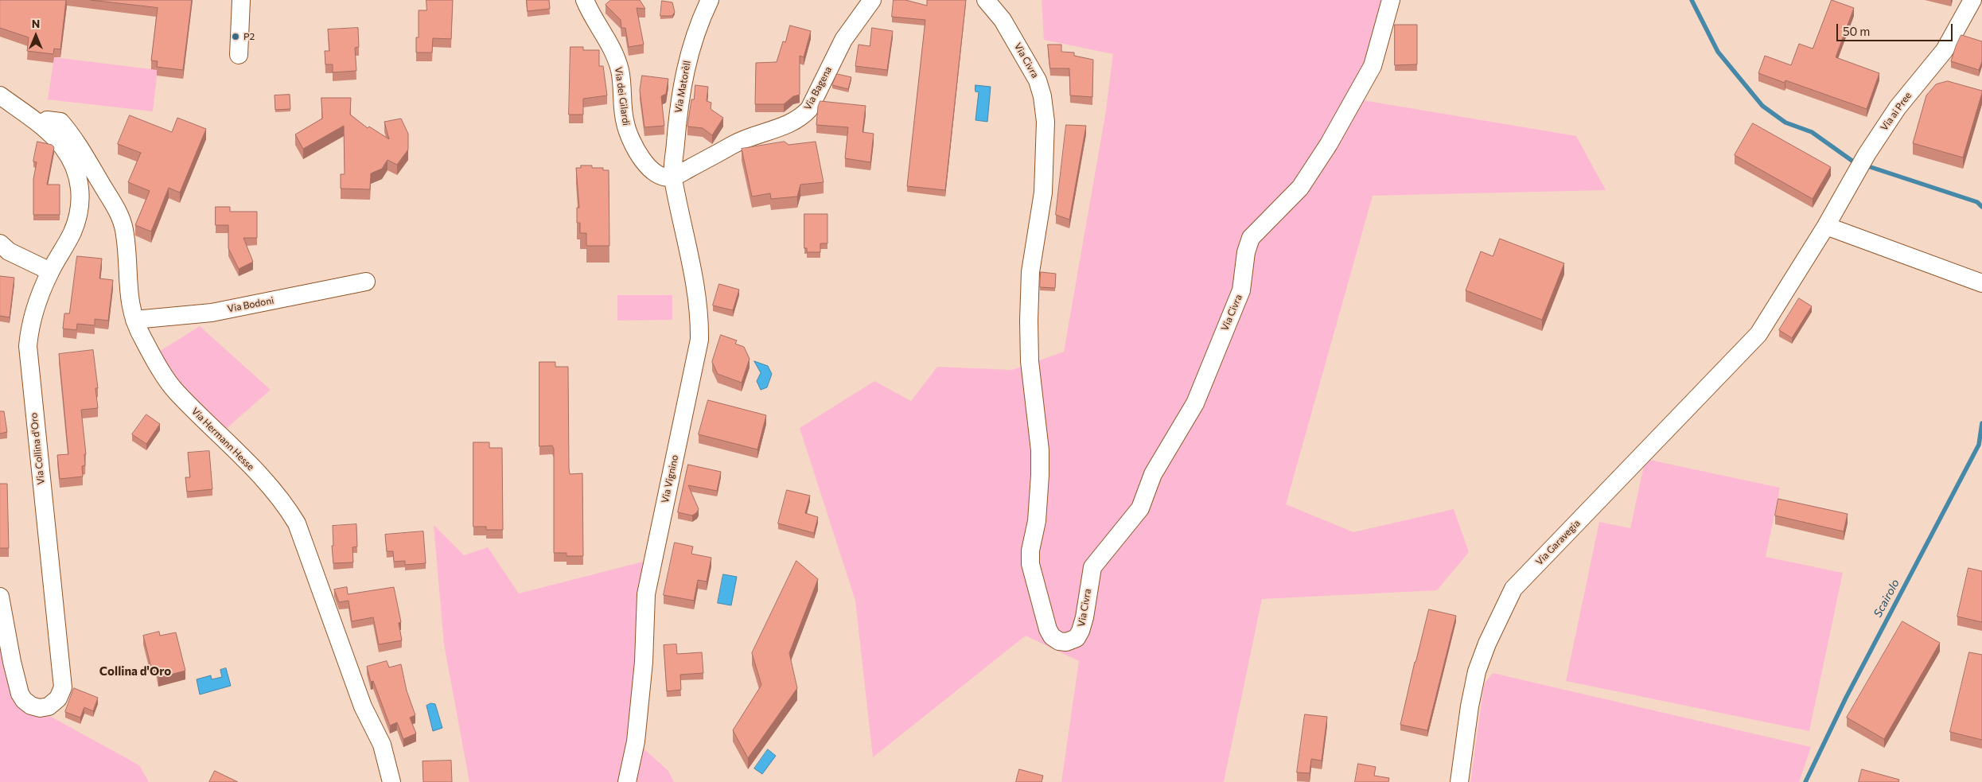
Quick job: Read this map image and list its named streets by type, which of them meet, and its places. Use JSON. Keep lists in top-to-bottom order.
{
  "streets": {
    "street": [
      "Via Civra",
      "Via Matorèll",
      "Via Bagena",
      "Via dei Gilardi",
      "Via ai Pree",
      "Via Bodoni",
      "Via Hermann Hesse",
      "Via Collina d'Oro",
      "Via Vignino",
      "Via Garavegia"
    ]
  },
  "crossings": [
    ["Via Matorèll", "Via Bagena"],
    ["Via Matorèll", "Via dei Gilardi"],
    ["Via Matorèll", "Via Vignino"],
    ["Via Bagena", "Via dei Gilardi"],
    ["Via Bagena", "Via Vignino"],
    ["Via dei Gilardi", "Via Vignino"],
    ["Via ai Pree", "Via Garavegia"],
    ["Via Bodoni", "Via Hermann Hesse"],
    ["Via Hermann Hesse", "Via Collina d'Oro"]
  ],
  "districts": ["Collina d'Oro"],
  "water": ["Scairolo"],
  "places": ["P2"],
  "scale_bar": "50 m",
  "north": "top"
}
